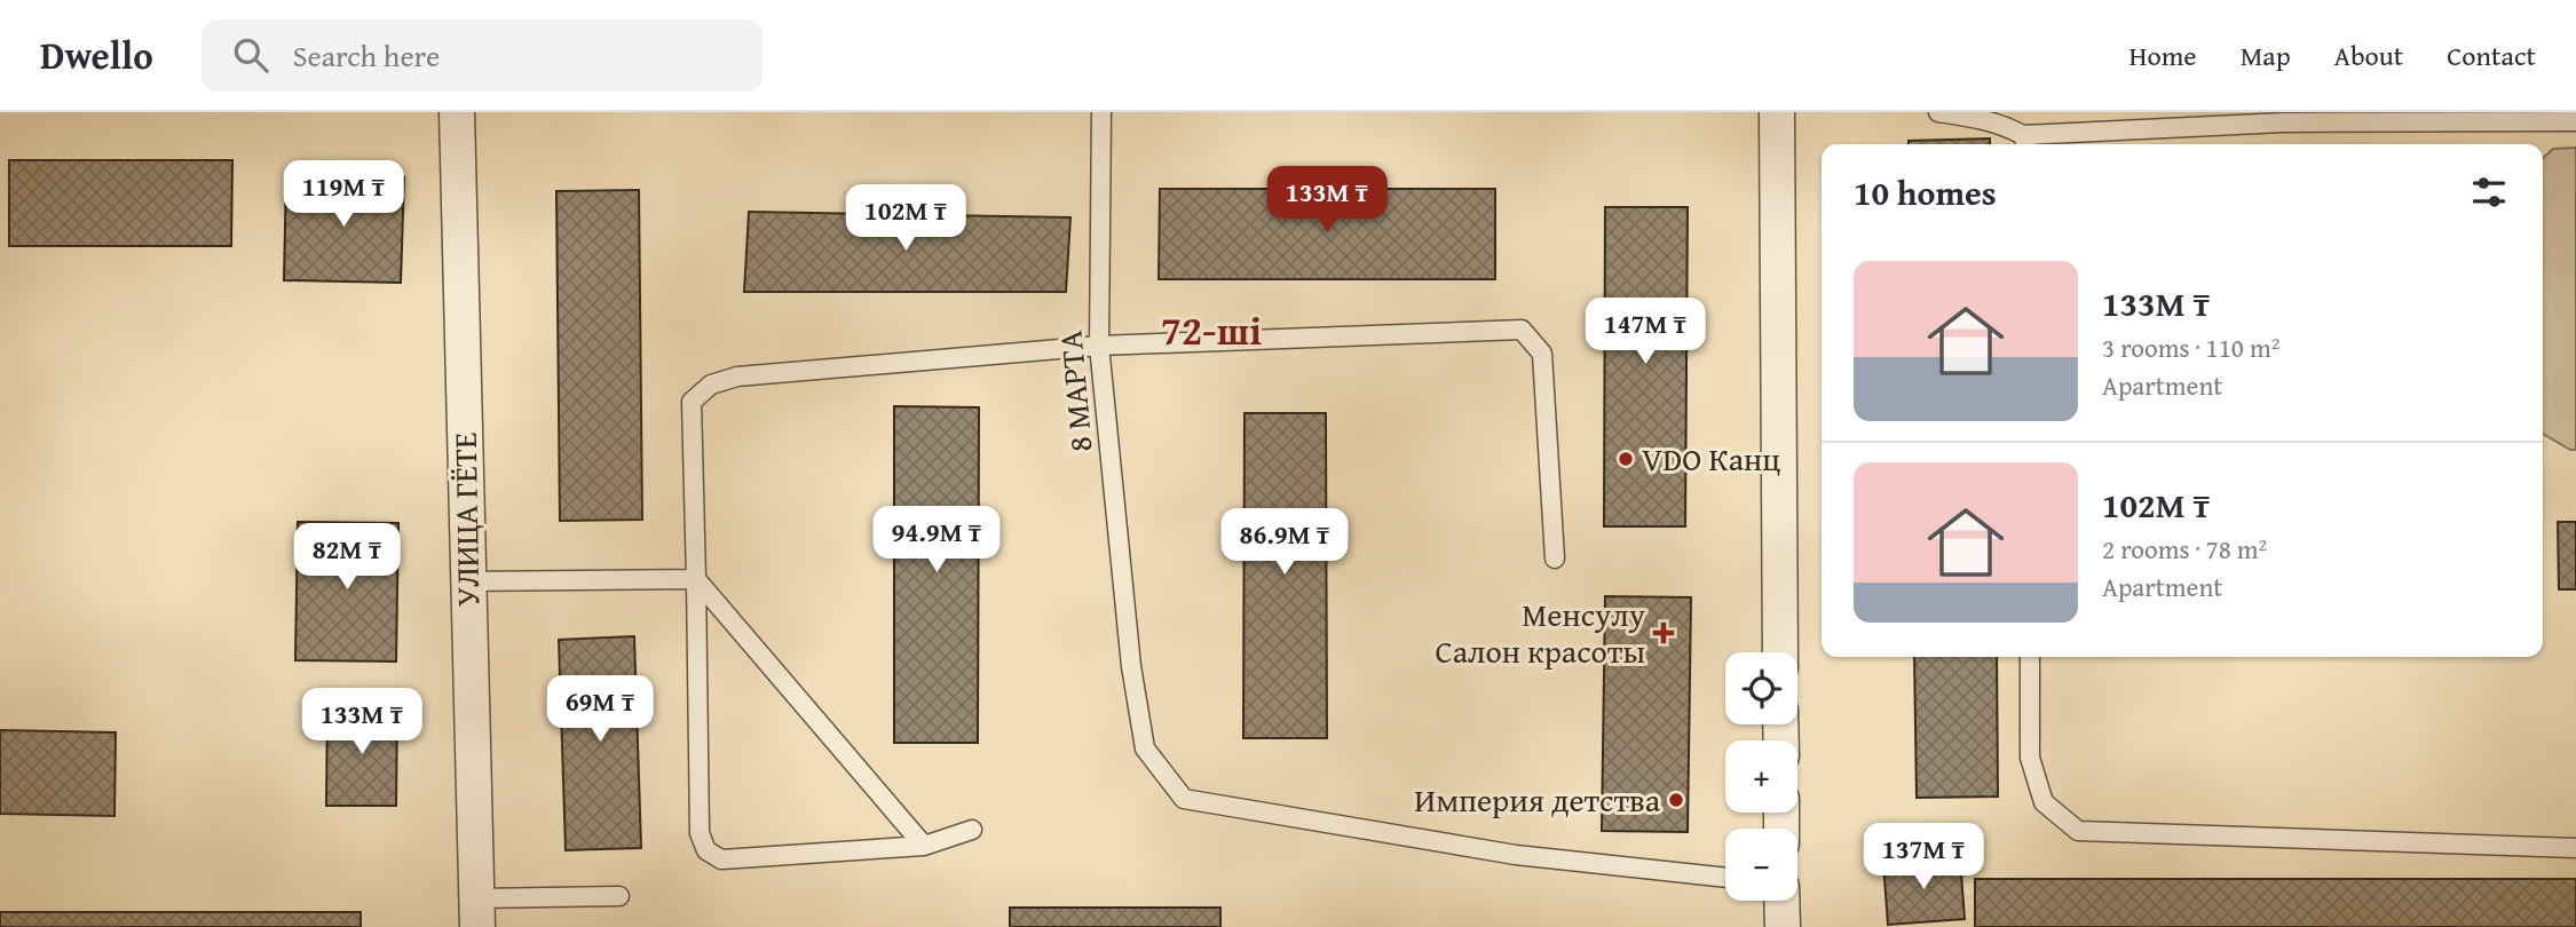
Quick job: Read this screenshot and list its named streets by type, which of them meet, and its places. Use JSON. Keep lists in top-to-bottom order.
{
  "streets": {
    "street": ["УЛИЦА ГЁТЕ"],
    "lane": ["8 МАРТА"]
  },
  "districts": ["72-ші"],
  "places": {
    "other": ["VDO Канц", "Империя детства"],
    "health": ["Менсулу Салон красоты"]
  },
  "page": {
    "header": "Dwello",
    "search": "Search here",
    "nav": [
      "Home",
      "Map",
      "About",
      "Contact"
    ],
    "heading": "10 homes",
    "price": [
      "119M ₸",
      "133M ₸",
      "102M ₸",
      "147M ₸",
      "94.9M ₸",
      "86.9M ₸",
      "82M ₸",
      "69M ₸",
      "133M ₸",
      "137M ₸"
    ],
    "list": [
      {
        "name": "133M ₸",
        "note": "3 rooms · 110 m² · Apartment"
      },
      {
        "name": "102M ₸",
        "note": "2 rooms · 78 m² · Apartment"
      }
    ],
    "map_buttons": ["+", "−"]
  }
}
